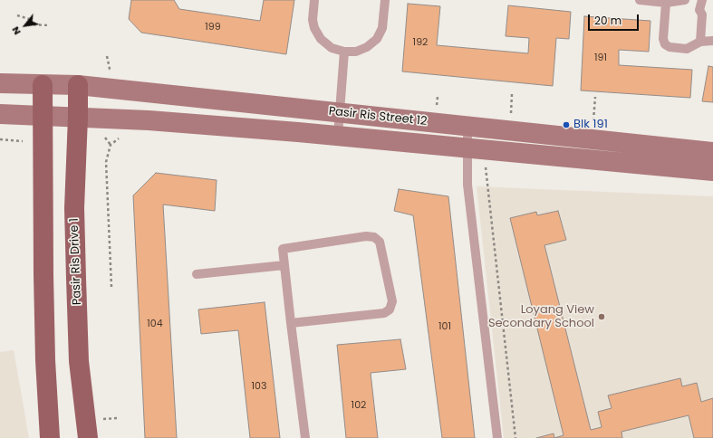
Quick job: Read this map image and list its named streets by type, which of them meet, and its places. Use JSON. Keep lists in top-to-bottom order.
{
  "streets": {
    "main road": ["Pasir Ris Drive 1"],
    "street": ["Pasir Ris Street 12"]
  },
  "crossings": [
    ["Pasir Ris Street 12", "Pasir Ris Drive 1"]
  ],
  "places": ["Blk 191", "Loyang View Secondary School"],
  "house_numbers": [
    "199",
    "192",
    "191",
    "104",
    "101",
    "103",
    "102"
  ],
  "scale_bar": "20 m",
  "north": "bottom left"
}
